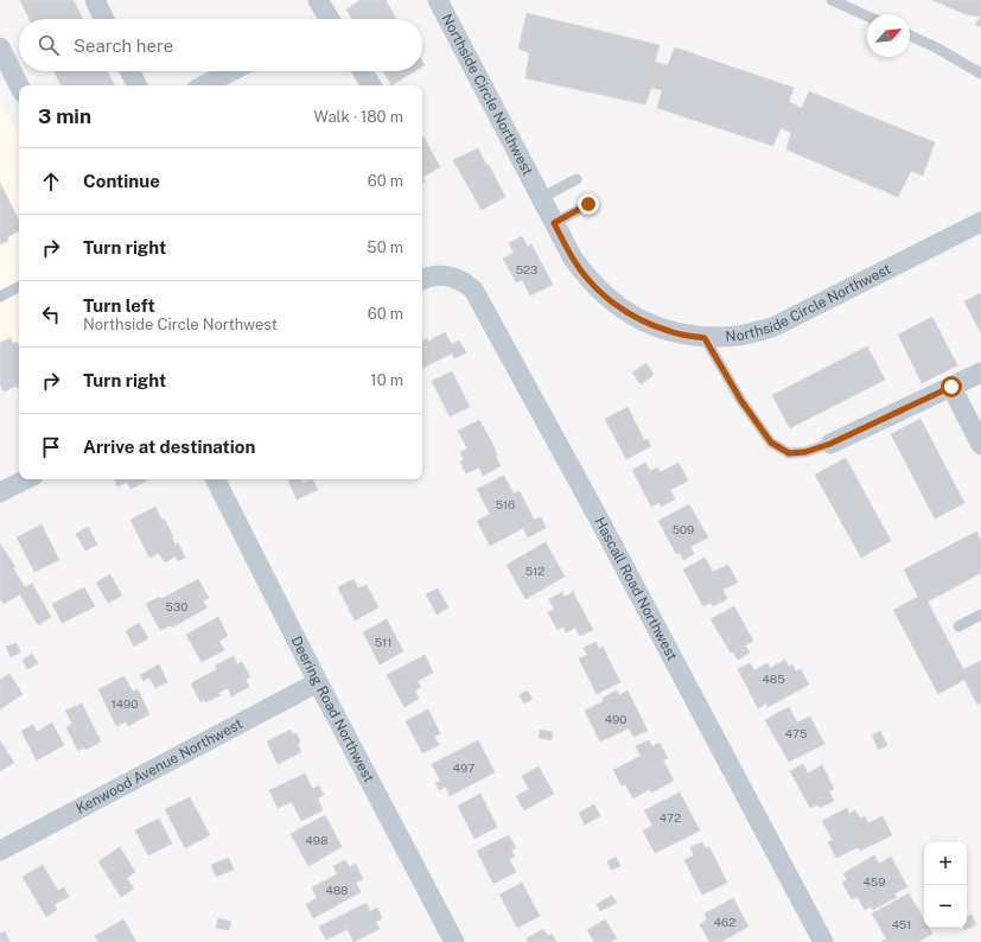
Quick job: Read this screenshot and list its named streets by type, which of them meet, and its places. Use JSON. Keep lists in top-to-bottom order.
{
  "streets": {
    "street": [
      "Northside Circle Northwest",
      "Hascall Road Northwest",
      "Deering Road Northwest",
      "Kenwood Avenue Northwest"
    ]
  },
  "crossings": [
    ["Deering Road Northwest", "Kenwood Avenue Northwest"]
  ],
  "house_numbers": [
    "523",
    "516",
    "509",
    "512",
    "530",
    "511",
    "485",
    "1490",
    "490",
    "475",
    "497",
    "472",
    "498",
    "459",
    "488",
    "462",
    "451"
  ],
  "north": "top right",
  "page": {
    "search": "Search here",
    "heading": ["3 min", "Walk · 180 m"],
    "list": [
      ["Continue", "60 m"],
      ["Turn right", "50 m"],
      ["Turn left", "Northside Circle Northwest", "60 m"],
      ["Turn right", "10 m"],
      "Arrive at destination"
    ],
    "map_buttons": ["+", "−"]
  }
}
